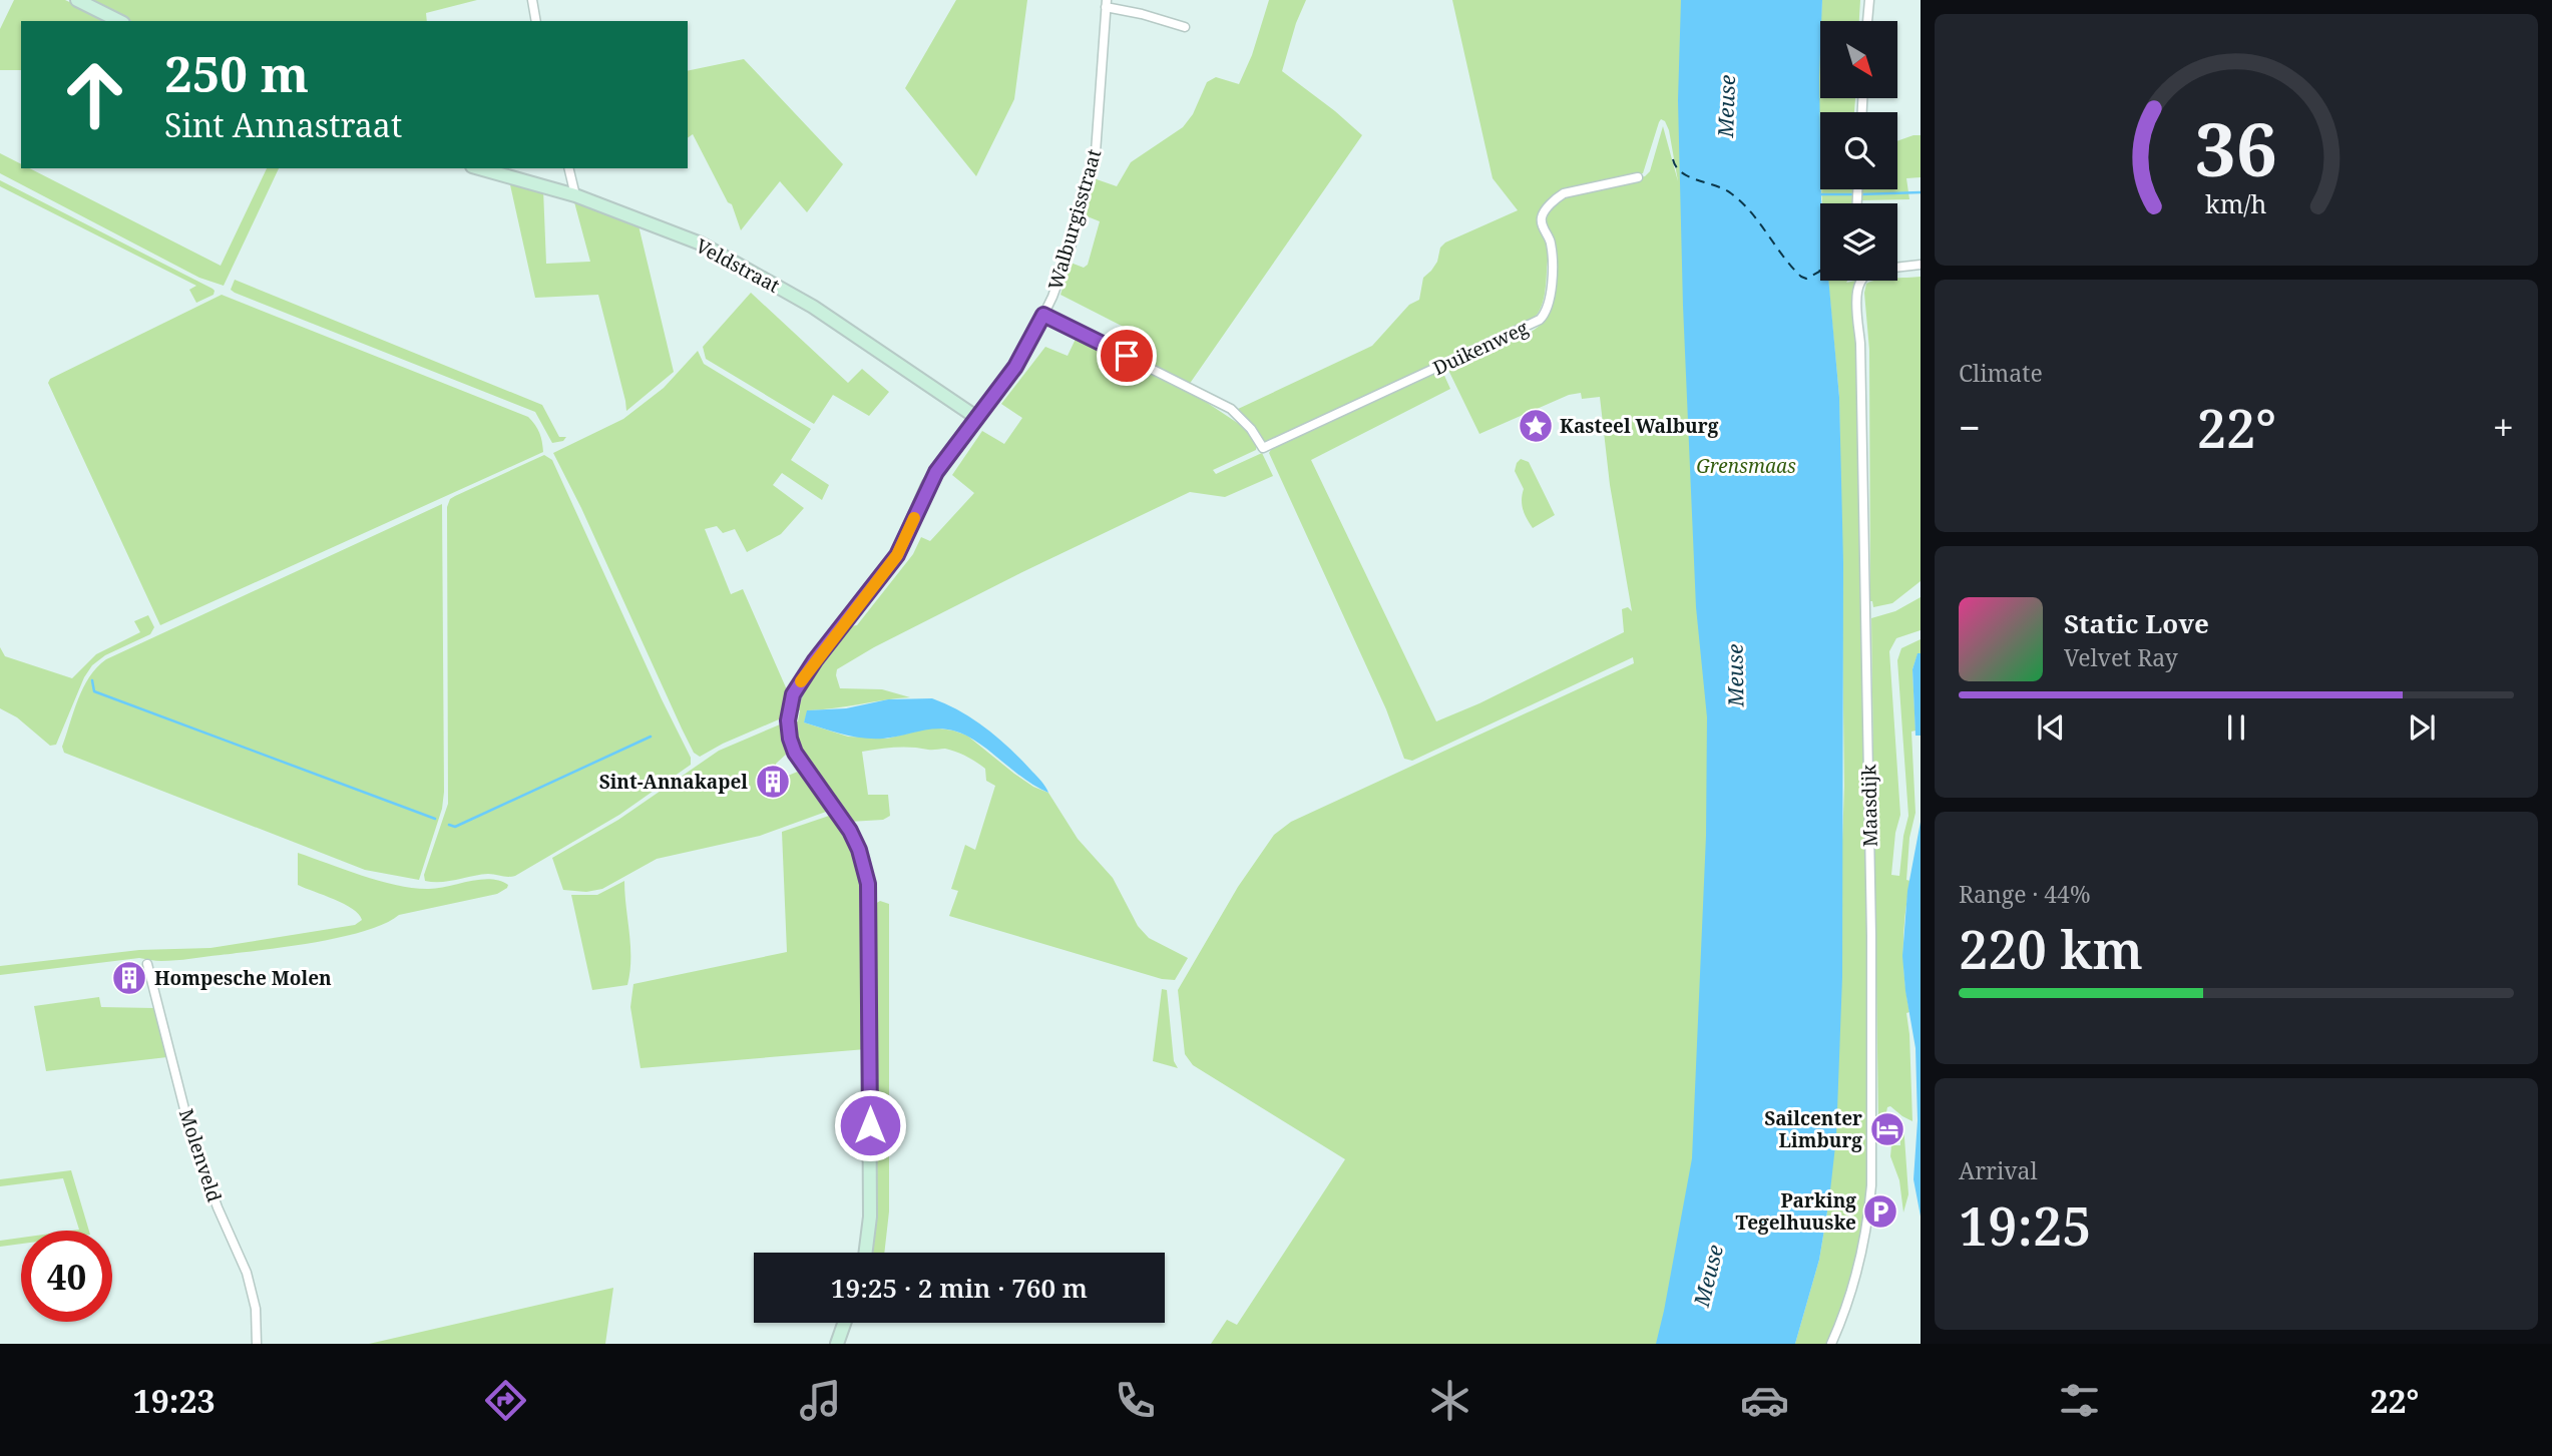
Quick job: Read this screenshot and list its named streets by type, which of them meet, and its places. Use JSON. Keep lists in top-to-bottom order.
{
  "streets": {
    "street": [
      "Walburgisstraat",
      "Veldstraat",
      "Duikenweg",
      "Maasdijk",
      "Molenveld"
    ]
  },
  "crossings": [
    ["Walburgisstraat", "Veldstraat"],
    ["Walburgisstraat", "Duikenweg"]
  ],
  "water": ["Meuse"],
  "parks": ["Grensmaas"],
  "places": {
    "place": ["Kasteel Walburg"],
    "building": ["Sint-Annakapel", "Hompesche Molen"],
    "hotel": ["Sailcenter Limburg"],
    "parking": ["Parking Tegelhuuske"]
  },
  "north": "bottom right",
  "page": {
    "turn": ["250 m", "Sint Annastraat"],
    "tile": [
      "Climate",
      ["Range · 44%", "220 km"],
      ["Arrival", "19:25"]
    ],
    "heat": ["−", "22°", "+"],
    "song": ["Static Love", "Velvet Ray"],
    "limit": "40",
    "trip": "19:25 · 2 min · 760 m",
    "tabs": ["19:23", "22°"],
    "gauge": ["36", "km/h"]
  }
}
